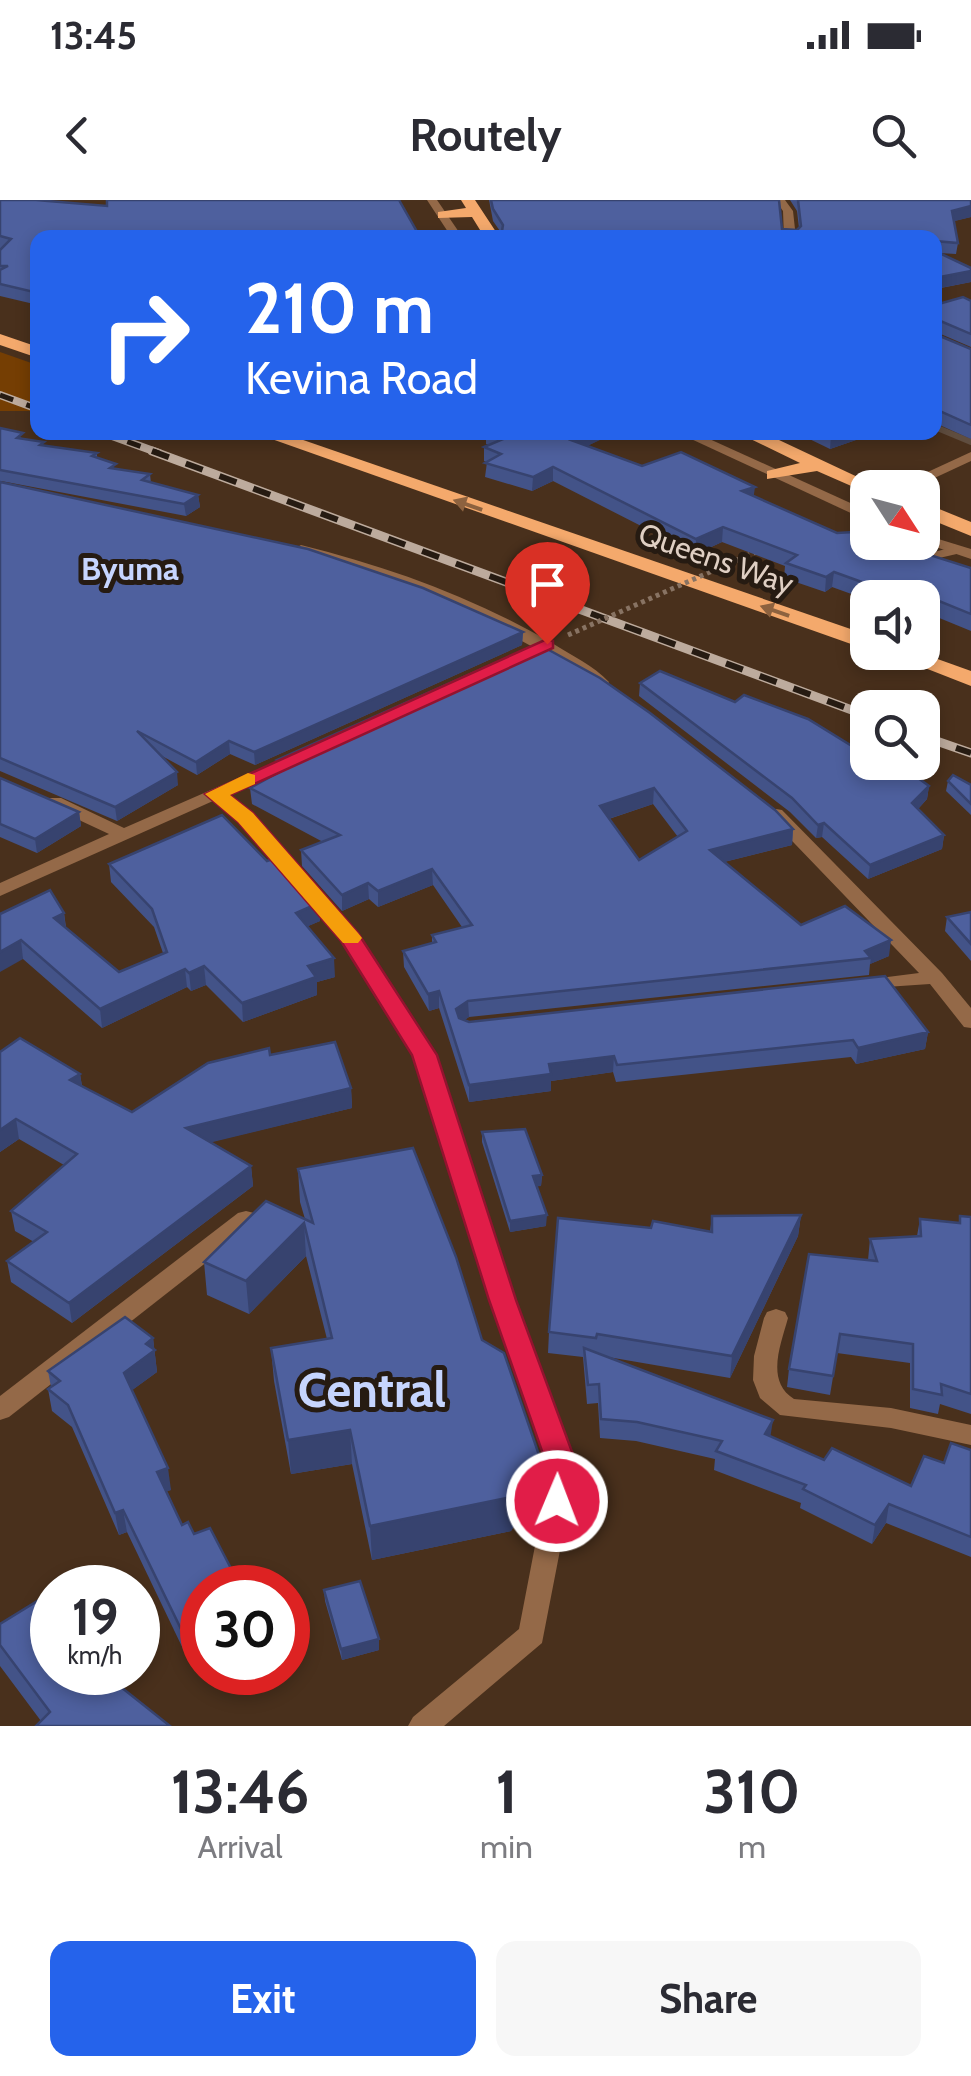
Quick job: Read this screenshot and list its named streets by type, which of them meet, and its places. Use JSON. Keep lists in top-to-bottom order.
{
  "streets": {
    "highway": ["Queens Way"]
  },
  "one_way": ["Queens Way"],
  "districts": ["Byuma", "Central"],
  "north": "bottom right",
  "page": {
    "status": "13:45",
    "header": "Routely",
    "turn": ["210 m", "Kevina Road"],
    "speed": "19 km/h",
    "limit": "30",
    "eta": [
      "13:46",
      "Arrival",
      "1",
      "min",
      "310",
      "m"
    ],
    "buttons": ["Exit", "Share"]
  }
}
